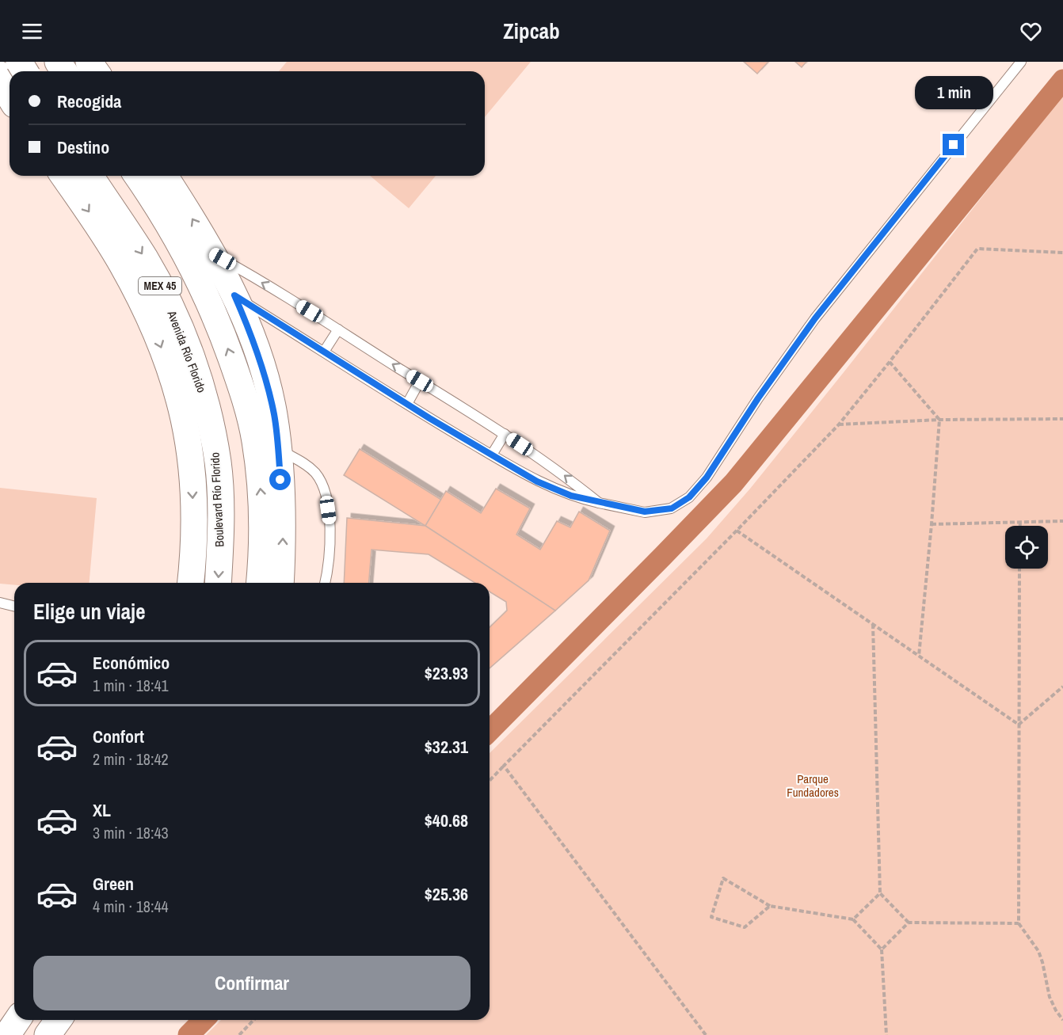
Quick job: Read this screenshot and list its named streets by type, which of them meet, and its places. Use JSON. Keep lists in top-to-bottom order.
{
  "streets": {
    "main road": ["MEX 45", "Avenida Río Florido", "Boulevard Río Florido"]
  },
  "crossings": [
    ["Avenida Río Florido", "Boulevard Río Florido"]
  ],
  "parks": ["Parque Fundadores"],
  "page": {
    "header": "Zipcab",
    "banner": ["Recogida", "Destino"],
    "bubble": "1 min",
    "heading": "Elige un viaje",
    "list": [
      {
        "name": "Económico",
        "note": "1 min · 18:41",
        "value": "$23.93"
      },
      {
        "name": "Confort",
        "note": "2 min · 18:42",
        "value": "$32.31"
      },
      {
        "name": "XL",
        "note": "3 min · 18:43",
        "value": "$40.68"
      },
      {
        "name": "Green",
        "note": "4 min · 18:44",
        "value": "$25.36"
      }
    ],
    "buttons": "Confirmar"
  }
}
